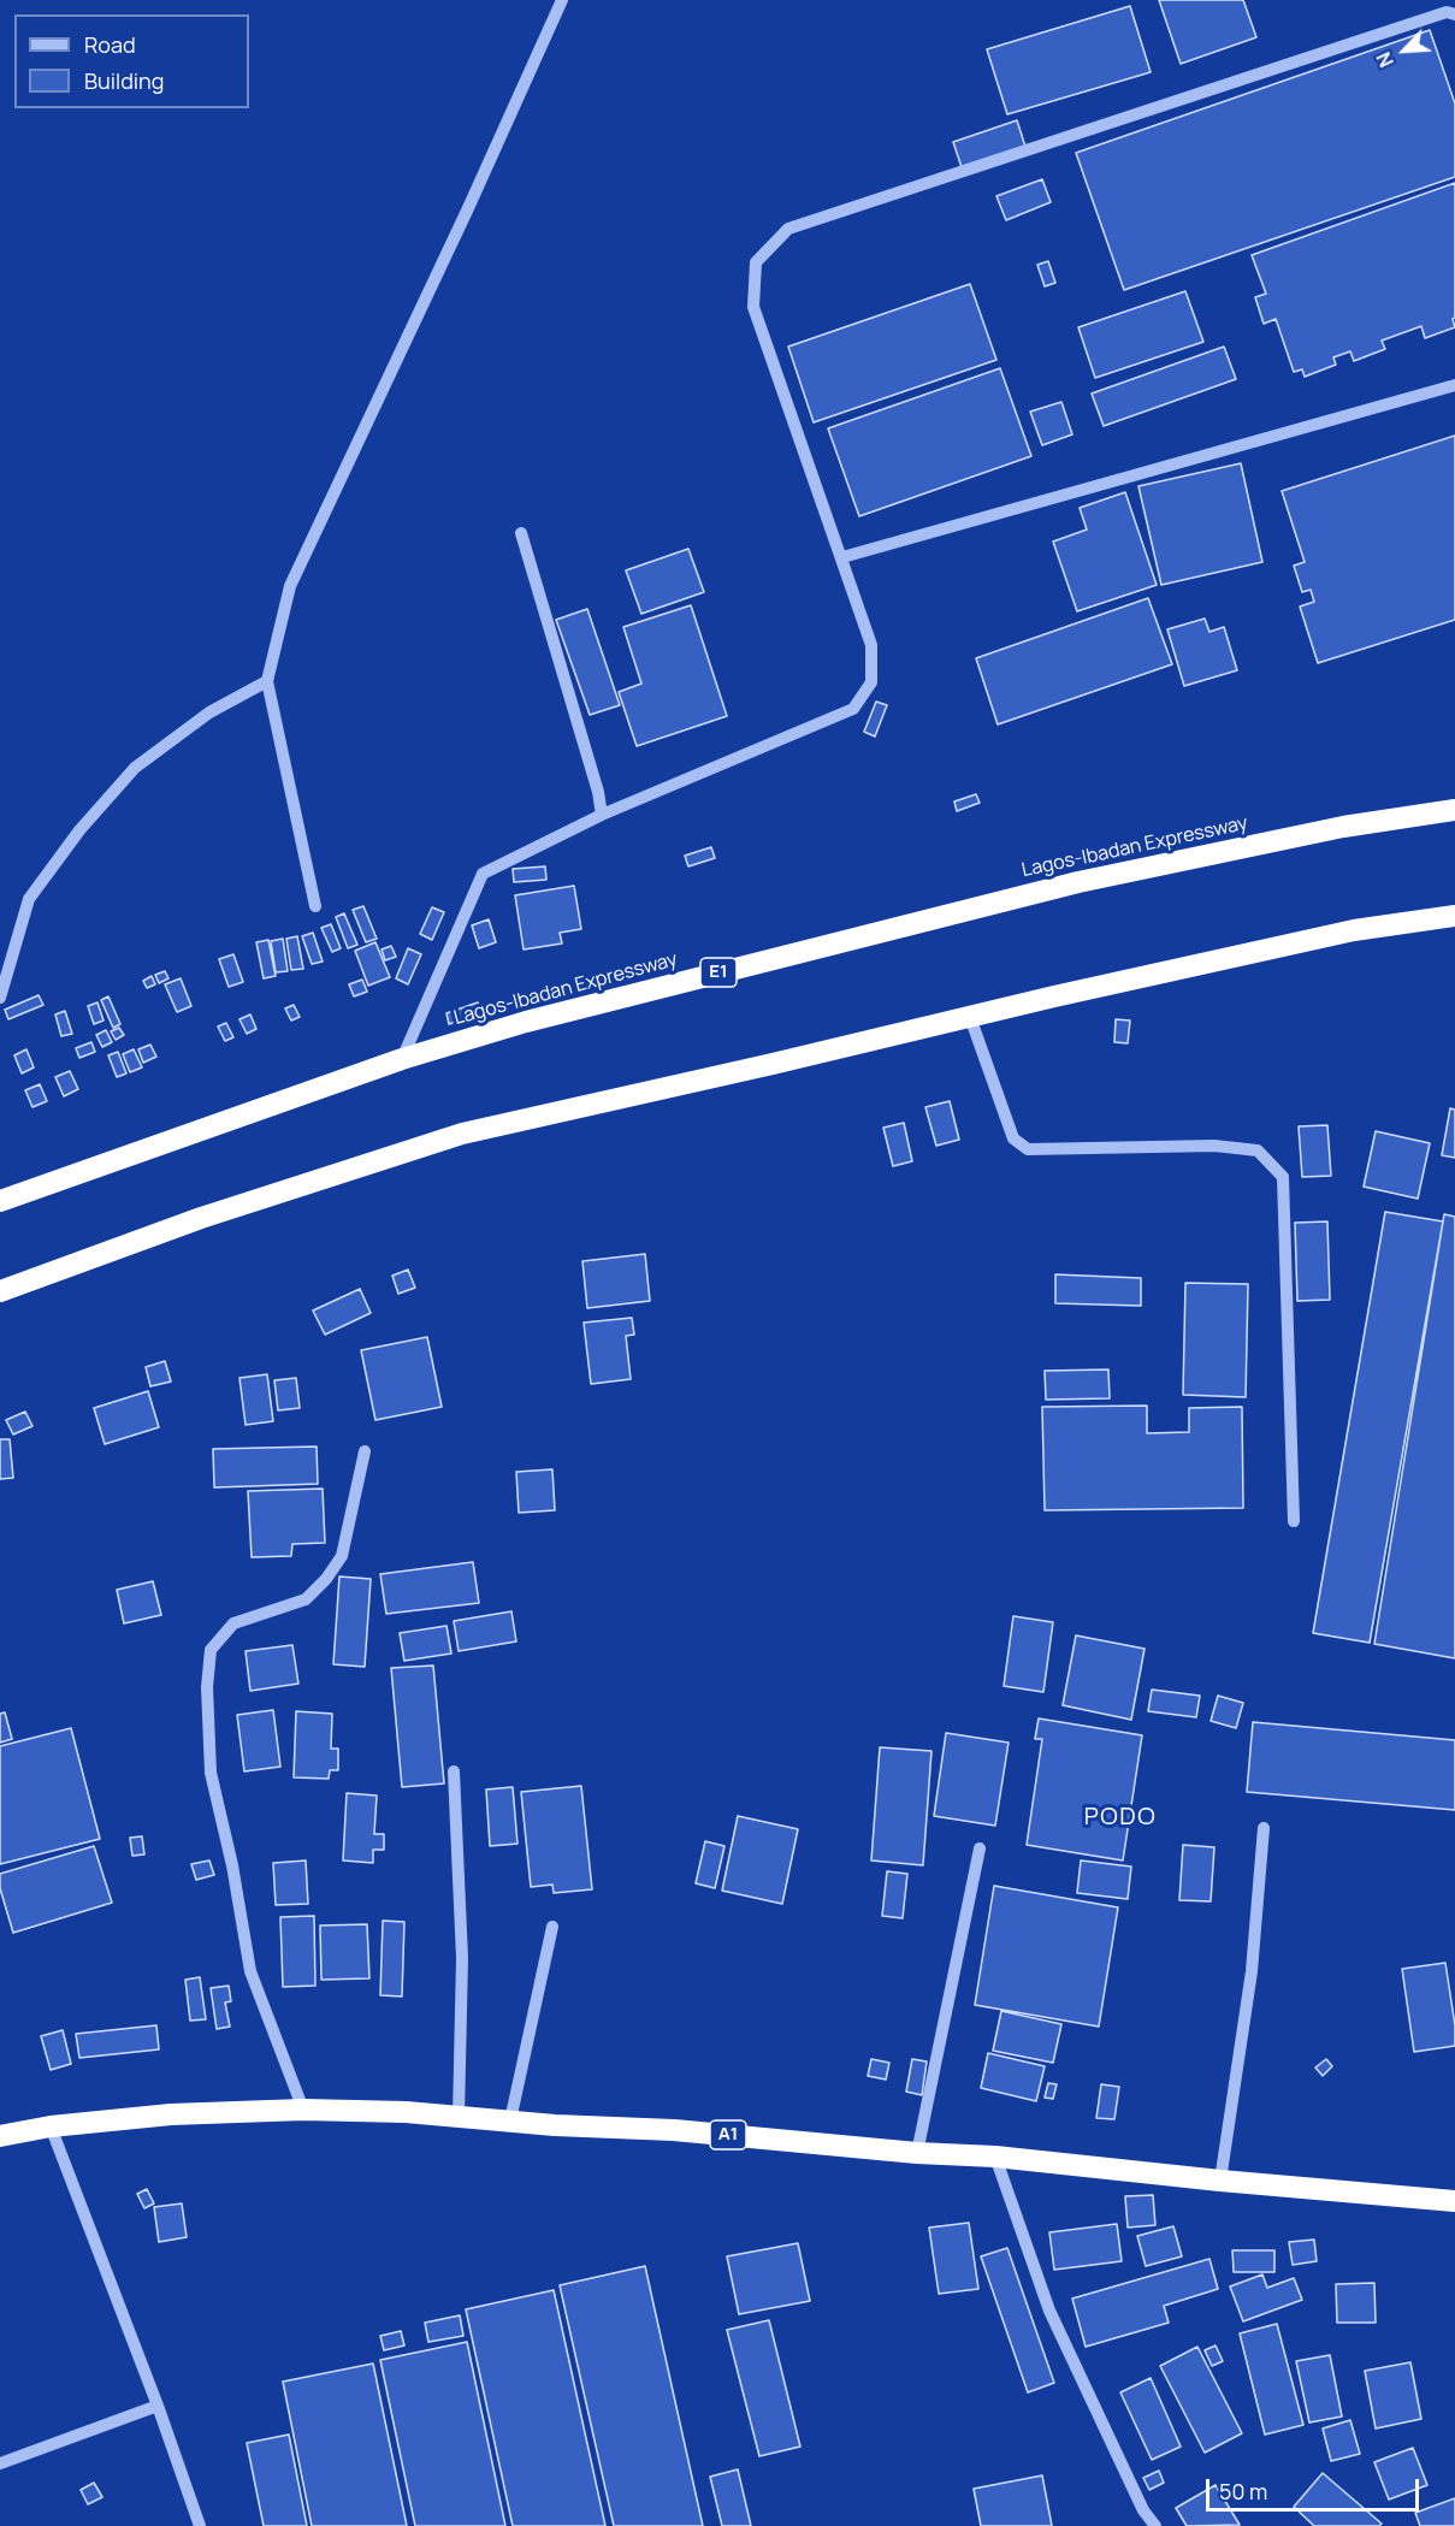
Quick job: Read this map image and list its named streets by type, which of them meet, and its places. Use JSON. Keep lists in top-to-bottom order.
{
  "streets": {
    "highway": ["Lagos-Ibadan Expressway", "E1", "A1"]
  },
  "districts": ["PODO"],
  "legend": ["Road", "Building"],
  "scale_bar": "50 m",
  "north": "bottom left"
}
